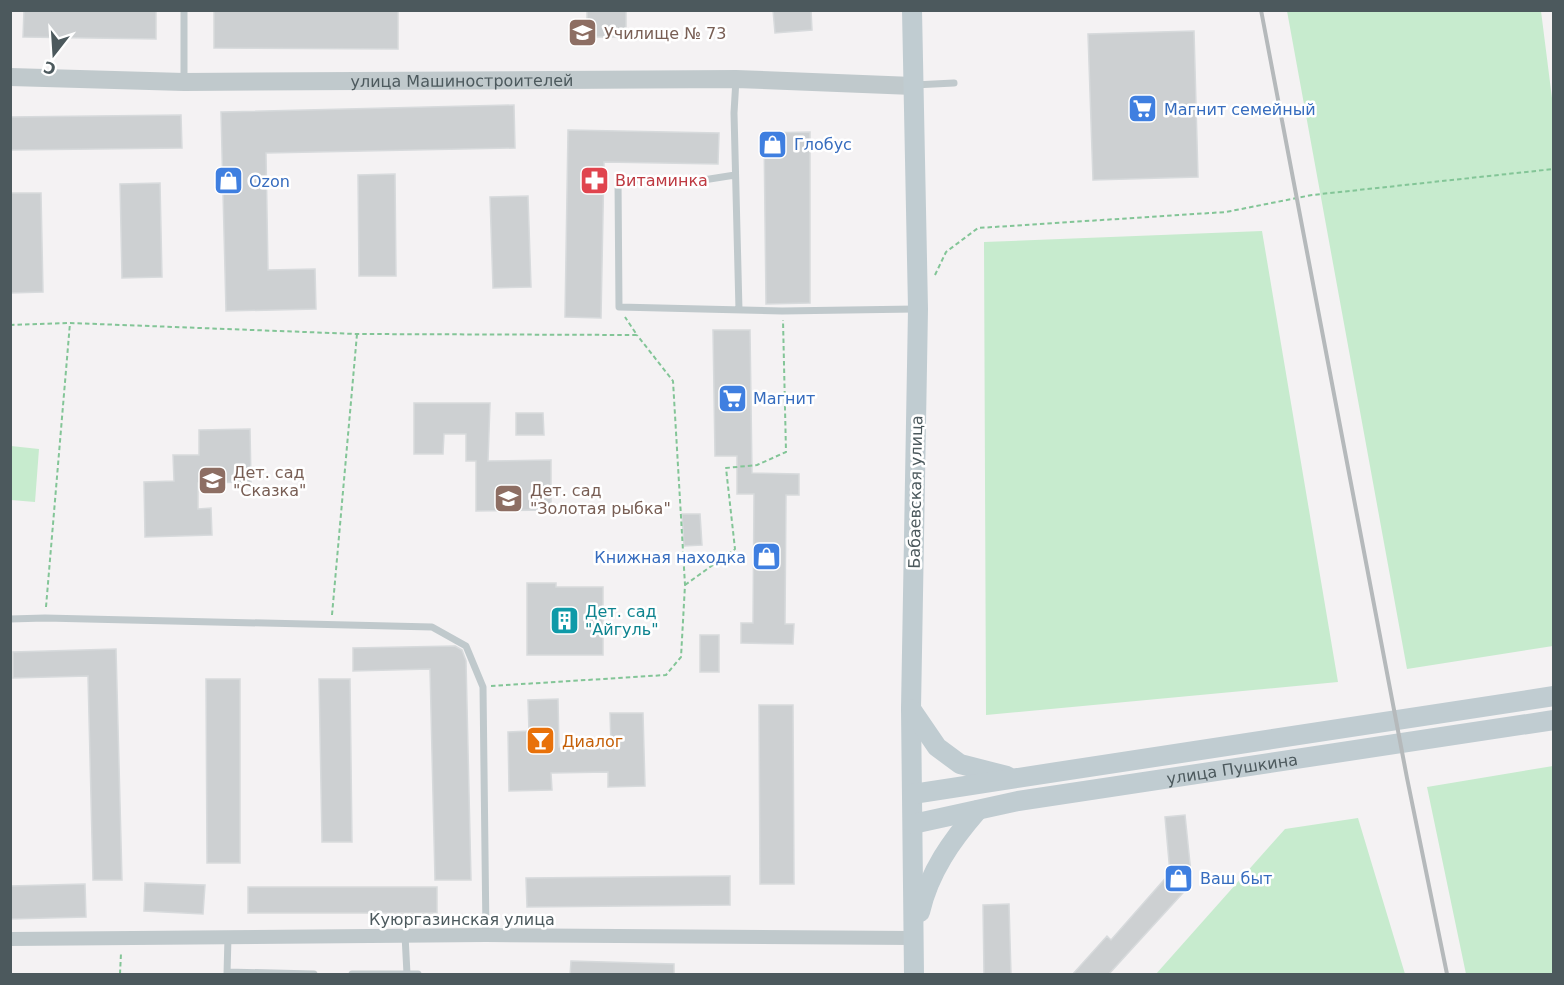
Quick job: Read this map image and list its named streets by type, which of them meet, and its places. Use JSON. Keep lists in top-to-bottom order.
{
  "streets": {
    "main road": ["Бабаевская улица", "улица Пушкина"],
    "street": ["улица Машиностроителей", "Куюргазинская улица"]
  },
  "crossings": [
    ["улица Машиностроителей", "Бабаевская улица"],
    ["Бабаевская улица", "улица Пушкина"],
    ["Бабаевская улица", "Куюргазинская улица"]
  ],
  "places": {
    "school or university": ["Училище № 73", "Дет. сад \"Сказка\"", "Дет. сад \"Золотая рыбка\""],
    "supermarket": ["Магнит семейный", "Магнит"],
    "shop": [
      "Глобус",
      "Ozon",
      "Книжная находка",
      "Ваш быт"
    ],
    "pharmacy": ["Витаминка"],
    "building": ["Дет. сад \"Айгуль\""],
    "bar": ["Диалог"]
  },
  "north": "bottom"
}
